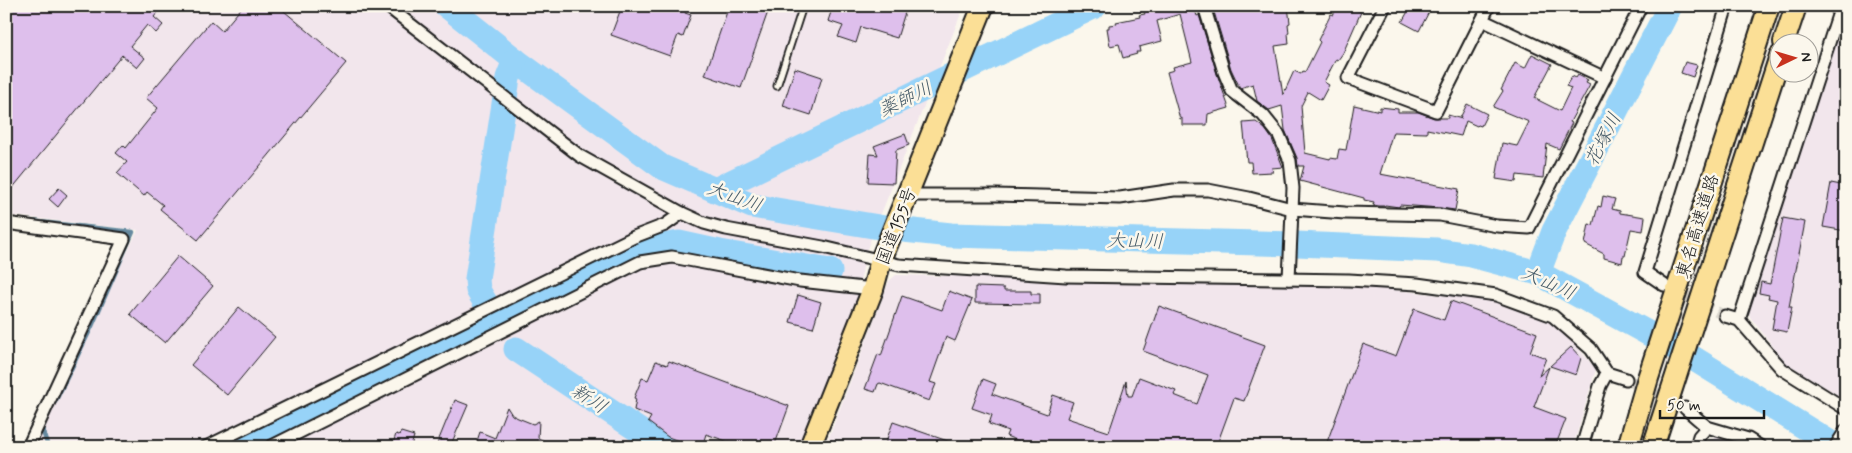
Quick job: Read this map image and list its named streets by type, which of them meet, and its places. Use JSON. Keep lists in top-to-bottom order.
{
  "streets": {
    "highway": ["国道155号", "東名高速道路"]
  },
  "water": [
    "薬師川",
    "花塚川",
    "大山川",
    "新川"
  ],
  "scale_bar": "50 m",
  "north": "right"
}
